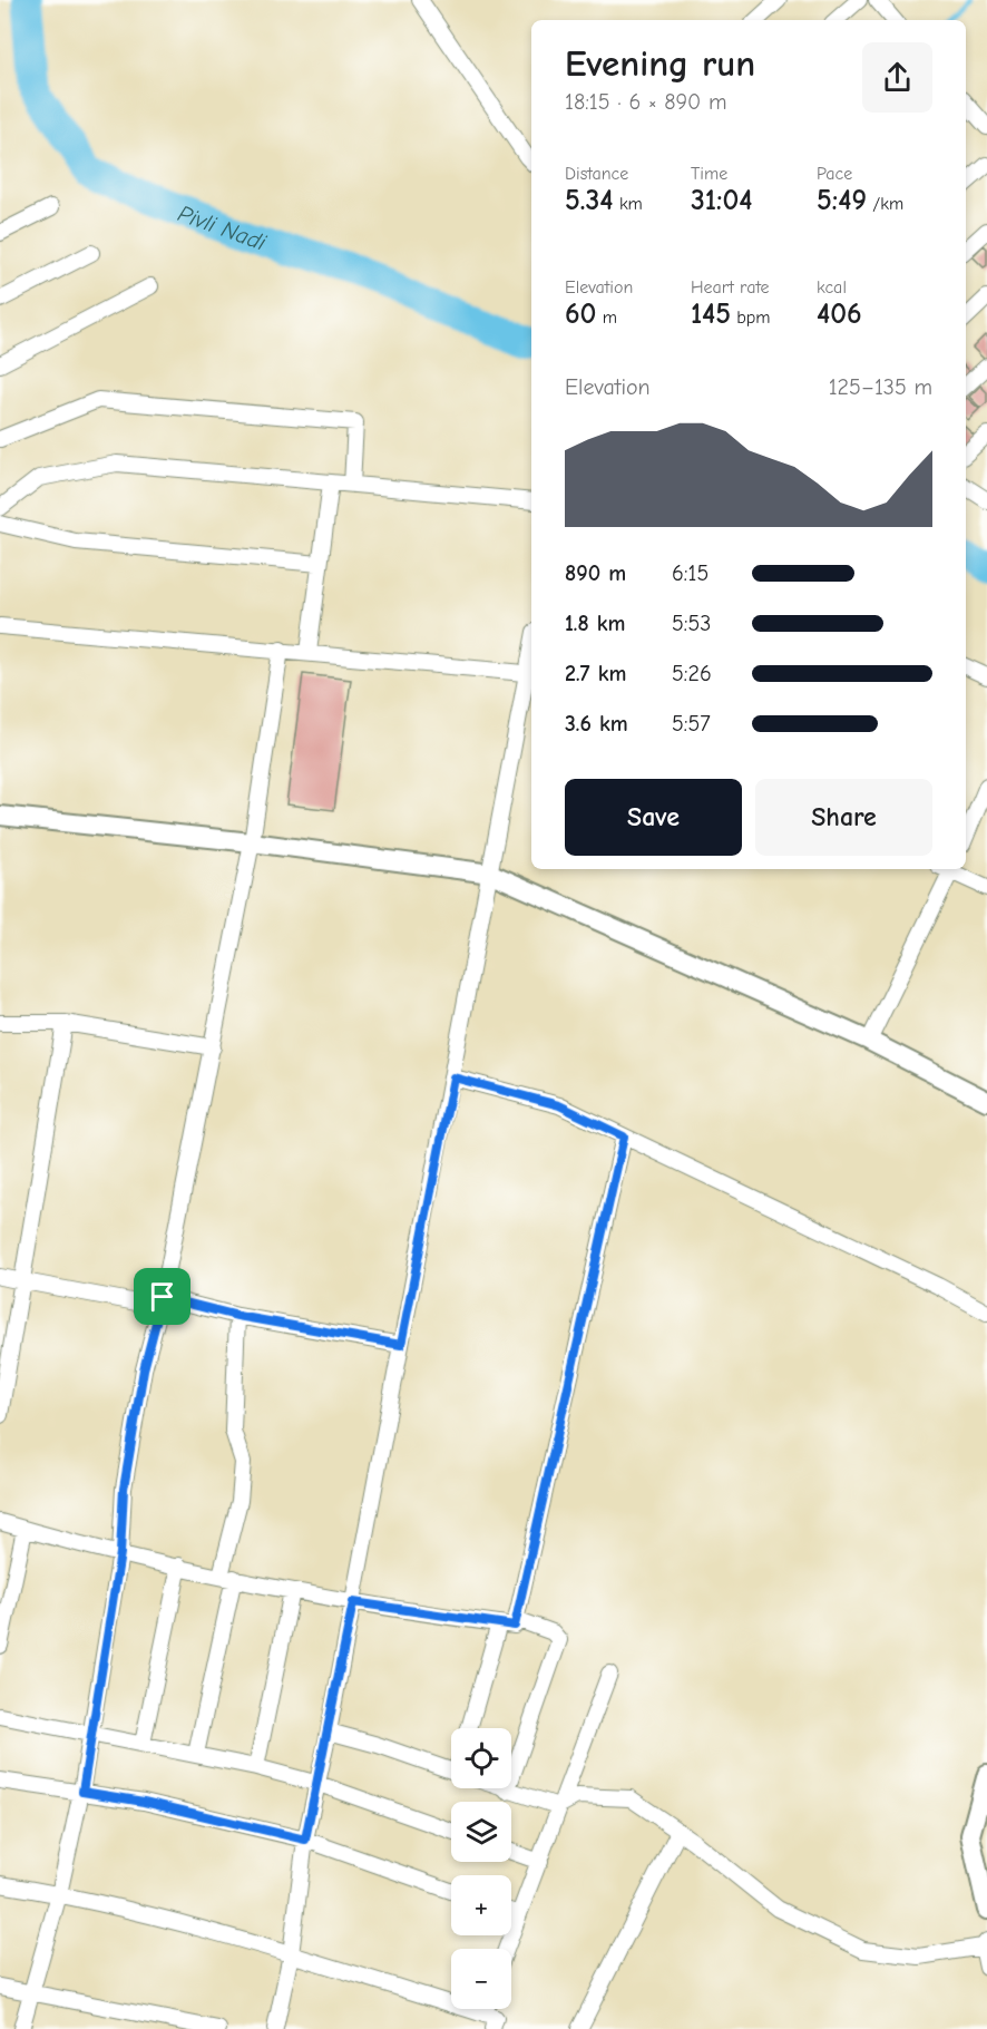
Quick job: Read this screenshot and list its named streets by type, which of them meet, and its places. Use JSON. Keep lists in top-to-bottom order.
{
  "water": ["Pivli Nadi"],
  "page": {
    "heading": ["Evening run", "18:15 · 6 × 890 m"],
    "stats": [
      ["Distance", "5.34 km"],
      ["Time", "31:04"],
      ["Pace", "5:49 /km"],
      ["Elevation", "60 m"],
      ["Heart rate", "145 bpm"],
      ["kcal", "406"]
    ],
    "chart": ["Elevation", "125–135 m"],
    "list": [
      {
        "name": "890 m",
        "note": "6:15"
      },
      {
        "name": "1.8 km",
        "note": "5:53"
      },
      {
        "name": "2.7 km",
        "note": "5:26"
      },
      {
        "name": "3.6 km",
        "note": "5:57"
      }
    ],
    "buttons": ["Save", "Share"],
    "map_buttons": ["+", "−"]
  }
}
